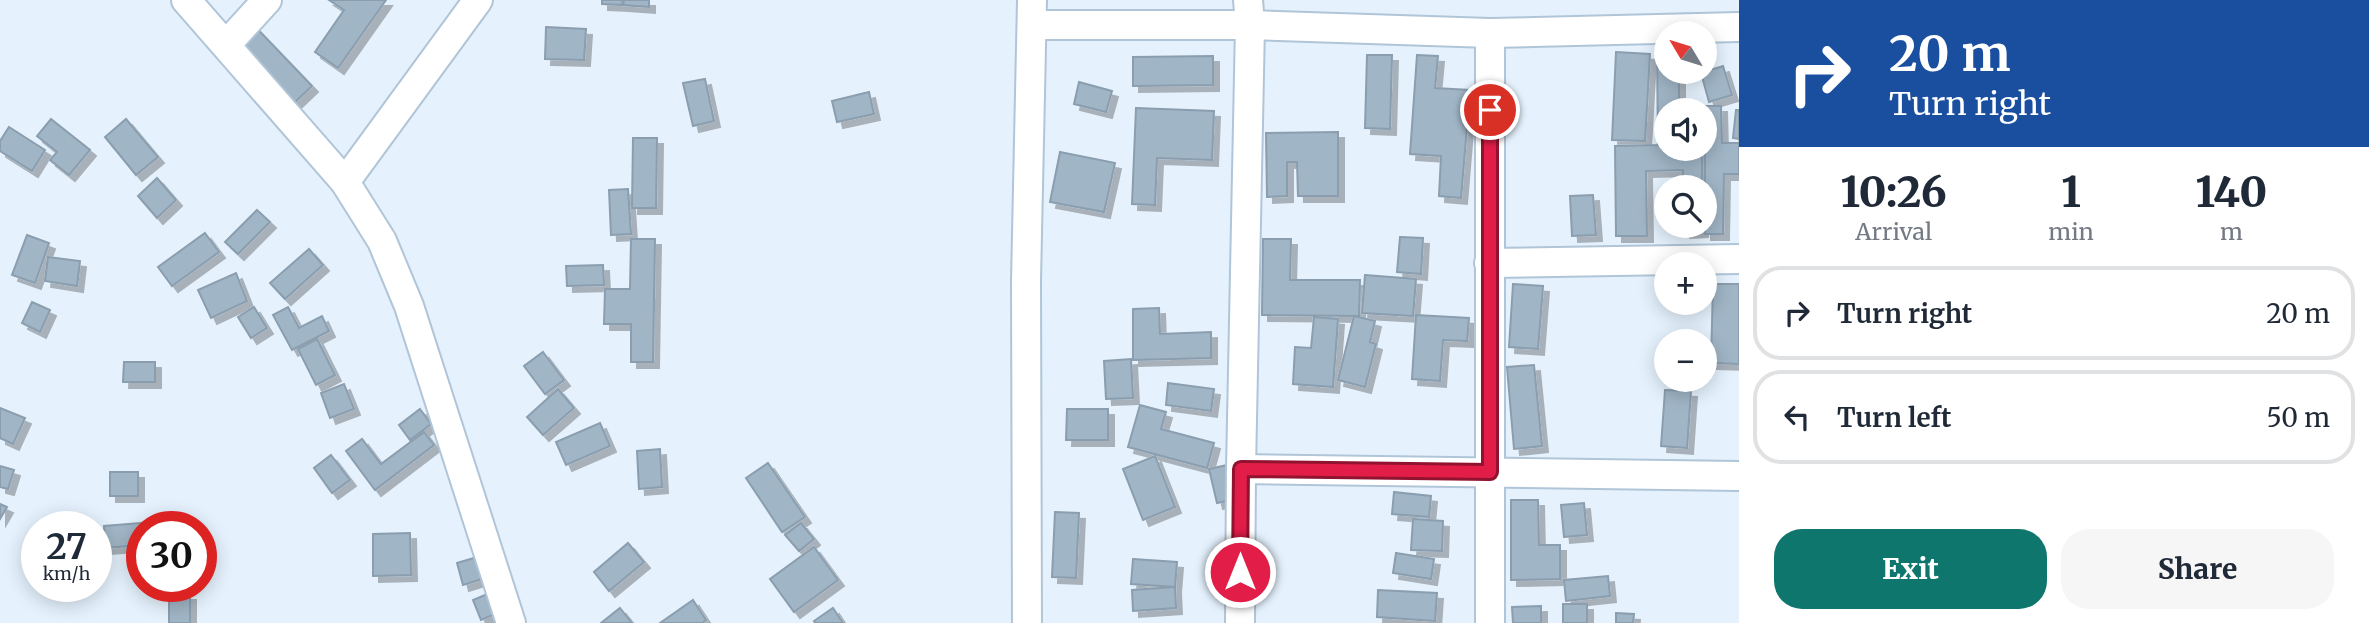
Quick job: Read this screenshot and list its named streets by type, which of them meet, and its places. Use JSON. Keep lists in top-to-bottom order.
{
  "north": "top left",
  "page": {
    "turn": ["20 m", "Turn right"],
    "map_buttons": ["+", "−"],
    "eta": [
      "10:26",
      "Arrival",
      "1",
      "min",
      "140",
      "m"
    ],
    "list": [
      {
        "name": "Turn right",
        "value": "20 m"
      },
      {
        "name": "Turn left",
        "value": "50 m"
      }
    ],
    "speed": "27 km/h",
    "limit": "30",
    "buttons": ["Exit", "Share"]
  }
}
